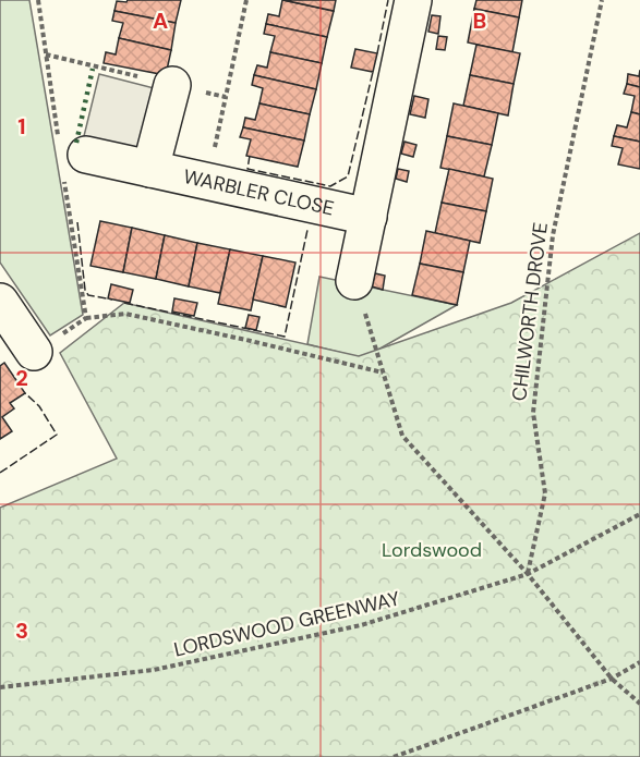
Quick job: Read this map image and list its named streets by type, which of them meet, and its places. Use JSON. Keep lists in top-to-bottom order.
{
  "streets": {
    "street": ["WARBLER CLOSE"],
    "path": ["CHILWORTH DROVE", "LORDSWOOD GREENWAY"]
  },
  "crossings": [
    ["CHILWORTH DROVE", "LORDSWOOD GREENWAY"]
  ],
  "parks": ["Lordswood"],
  "grid": {
    "columns": ["A", "B"],
    "rows": ["1", "2", "3"]
  }
}
